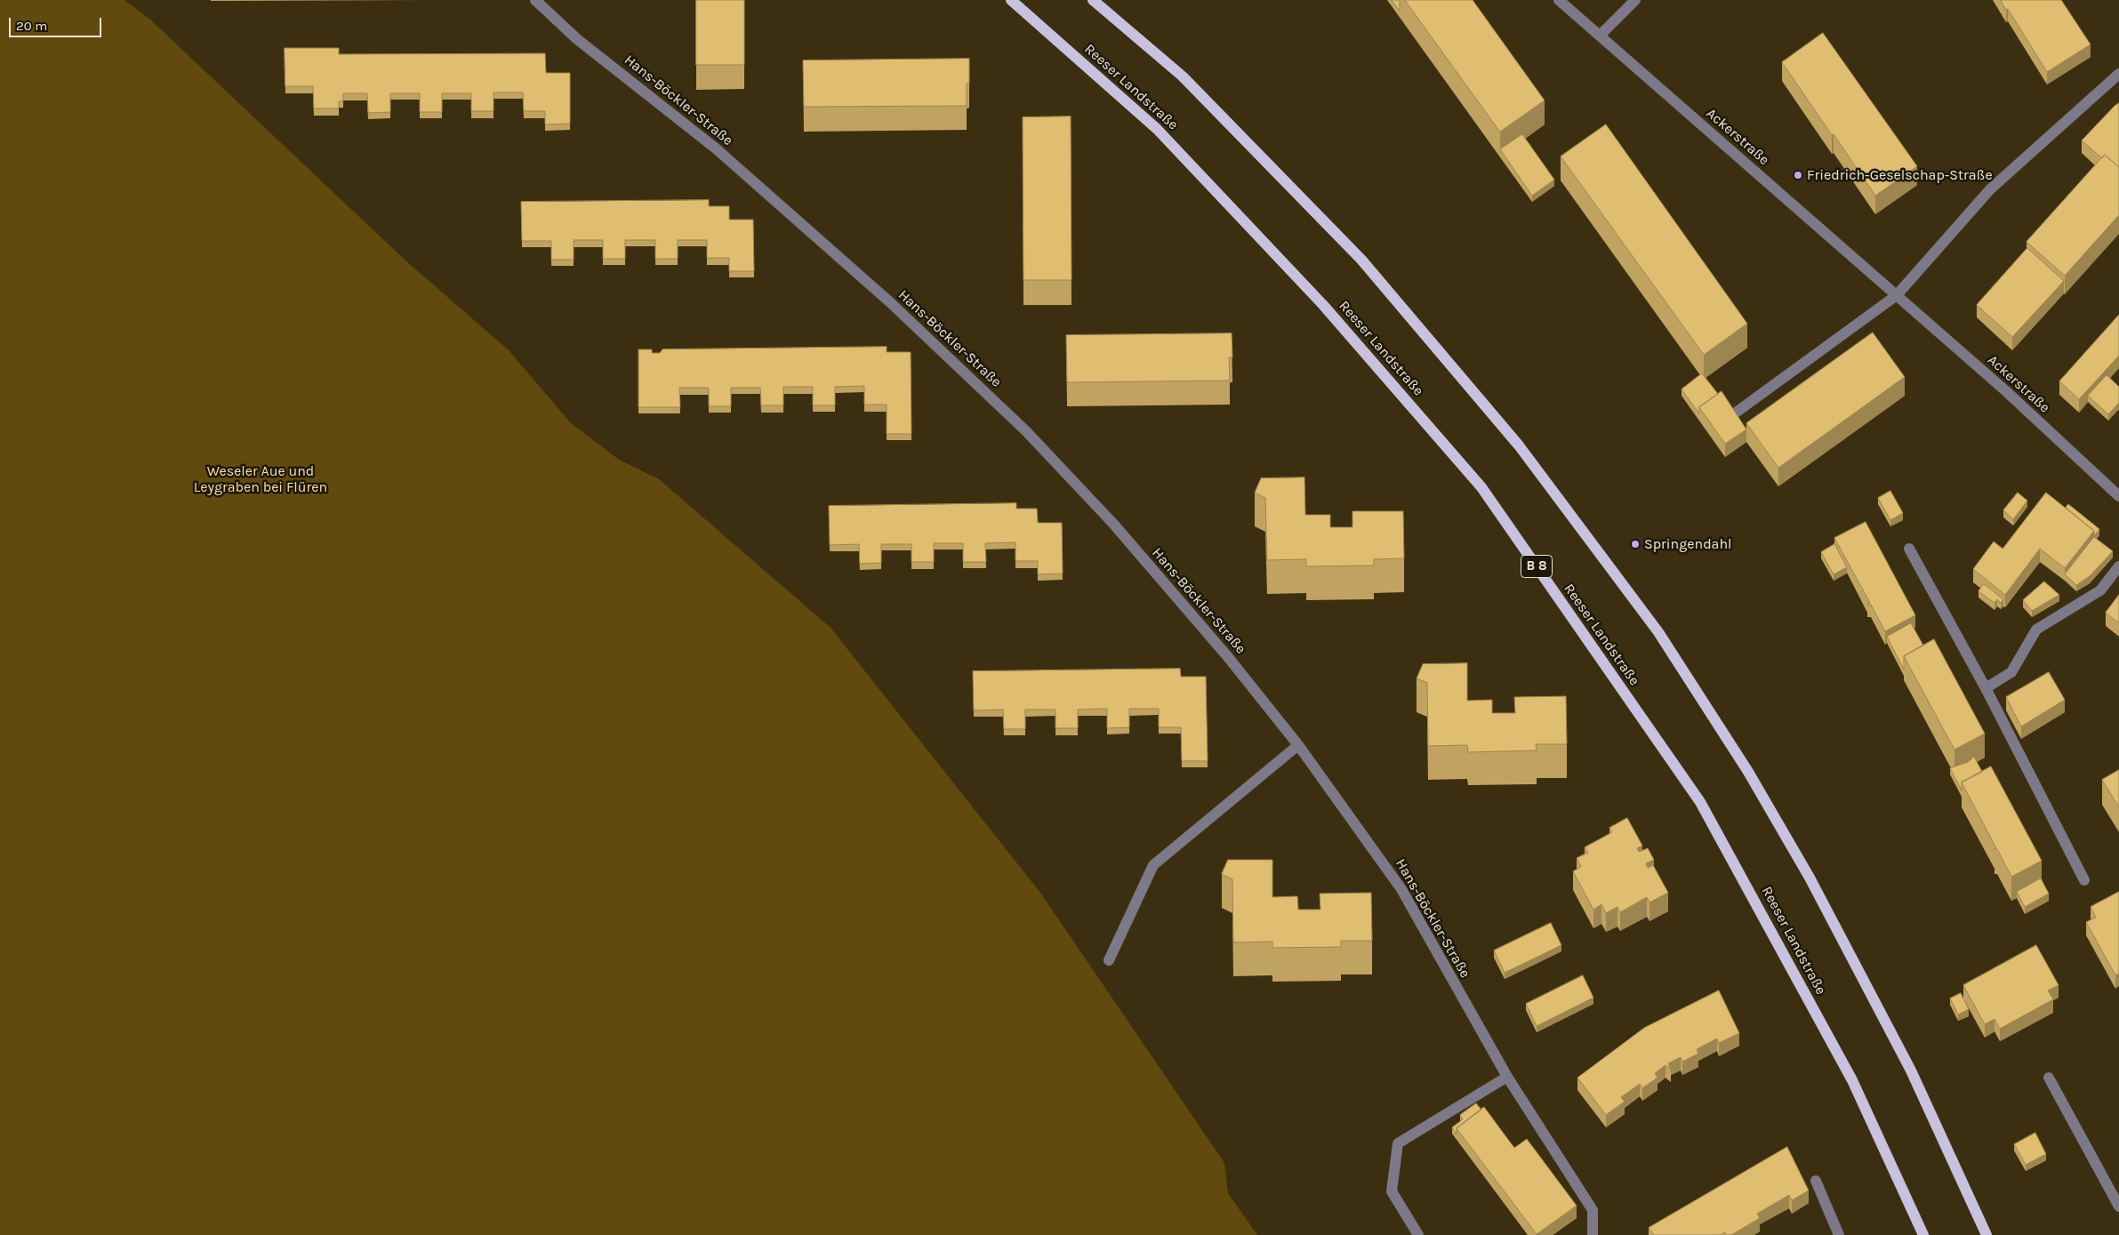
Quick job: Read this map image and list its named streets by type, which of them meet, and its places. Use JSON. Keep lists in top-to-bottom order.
{
  "streets": {
    "main road": ["Reeser Landstraße", "B 8"],
    "street": ["Hans-Böckler-Straße", "Ackerstraße"]
  },
  "parks": ["Weseler Aue und Leygraben bei Flüren"],
  "places": ["Friedrich-Geselschap-Straße", "Springendahl"],
  "scale_bar": "20 m"
}
